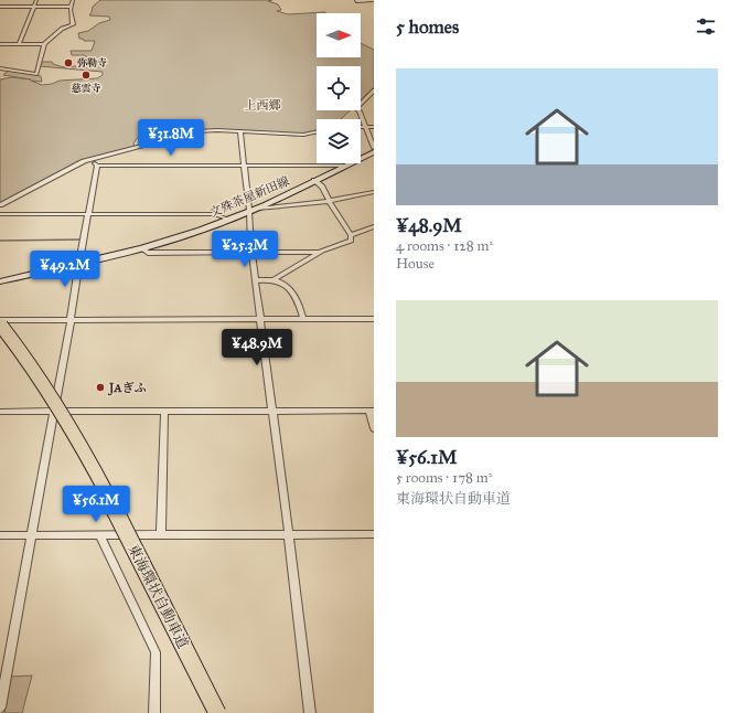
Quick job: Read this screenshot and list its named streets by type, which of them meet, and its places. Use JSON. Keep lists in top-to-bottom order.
{
  "streets": {
    "highway": ["東海環状自動車道"],
    "main road": ["文殊茶屋新田線"]
  },
  "districts": ["上西郷"],
  "places": ["弥勒寺", "慈雲寺", "JAぎふ"],
  "north": "right",
  "page": {
    "heading": "5 homes",
    "list": [
      {
        "name": "¥48.9M",
        "note": "4 rooms · 128 m² · House"
      },
      {
        "name": "¥56.1M",
        "note": "5 rooms · 178 m² · 東海環状自動車道"
      }
    ],
    "price": [
      "¥31.8M",
      "¥25.3M",
      "¥49.2M",
      "¥48.9M",
      "¥56.1M"
    ]
  }
}
